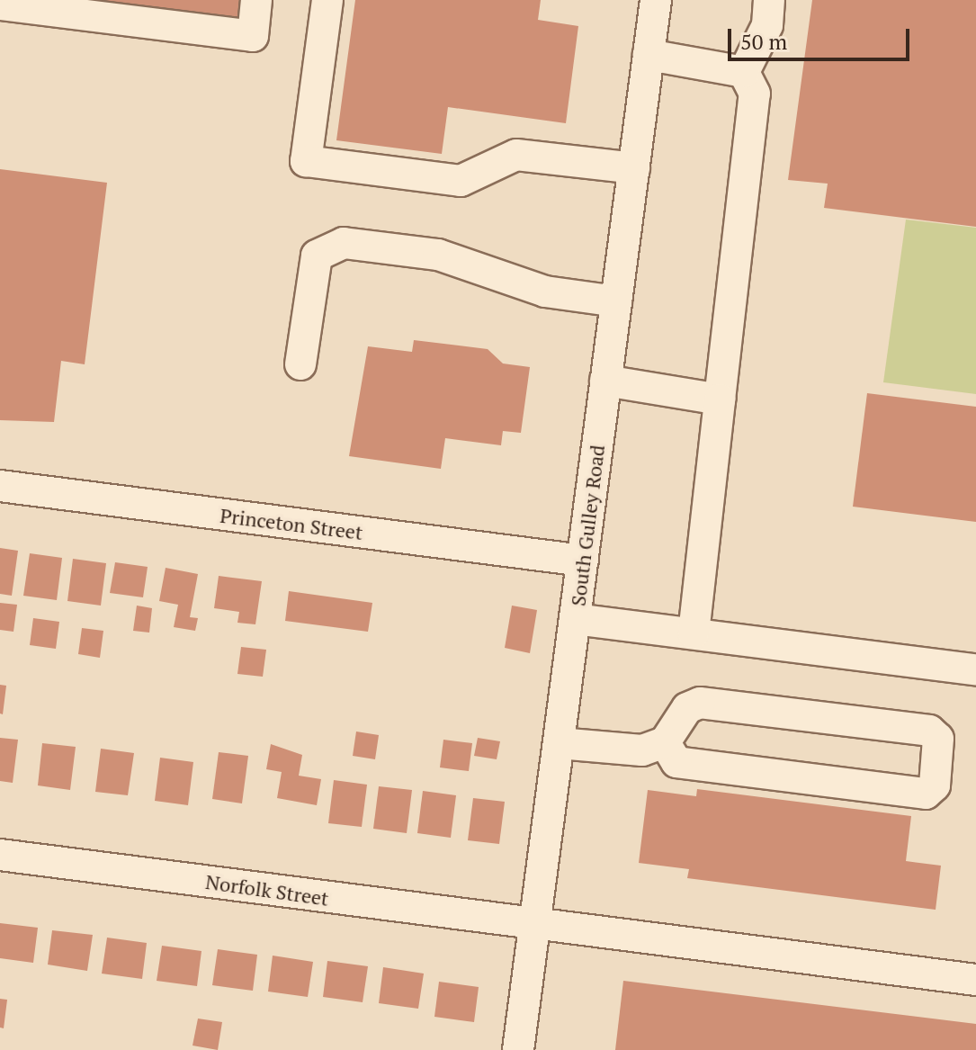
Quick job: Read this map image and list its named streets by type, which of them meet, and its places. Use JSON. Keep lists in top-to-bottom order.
{
  "streets": {
    "street": ["Princeton Street", "South Gulley Road", "Norfolk Street"]
  },
  "crossings": [
    ["Princeton Street", "South Gulley Road"],
    ["South Gulley Road", "Norfolk Street"]
  ],
  "scale_bar": "50 m"
}
